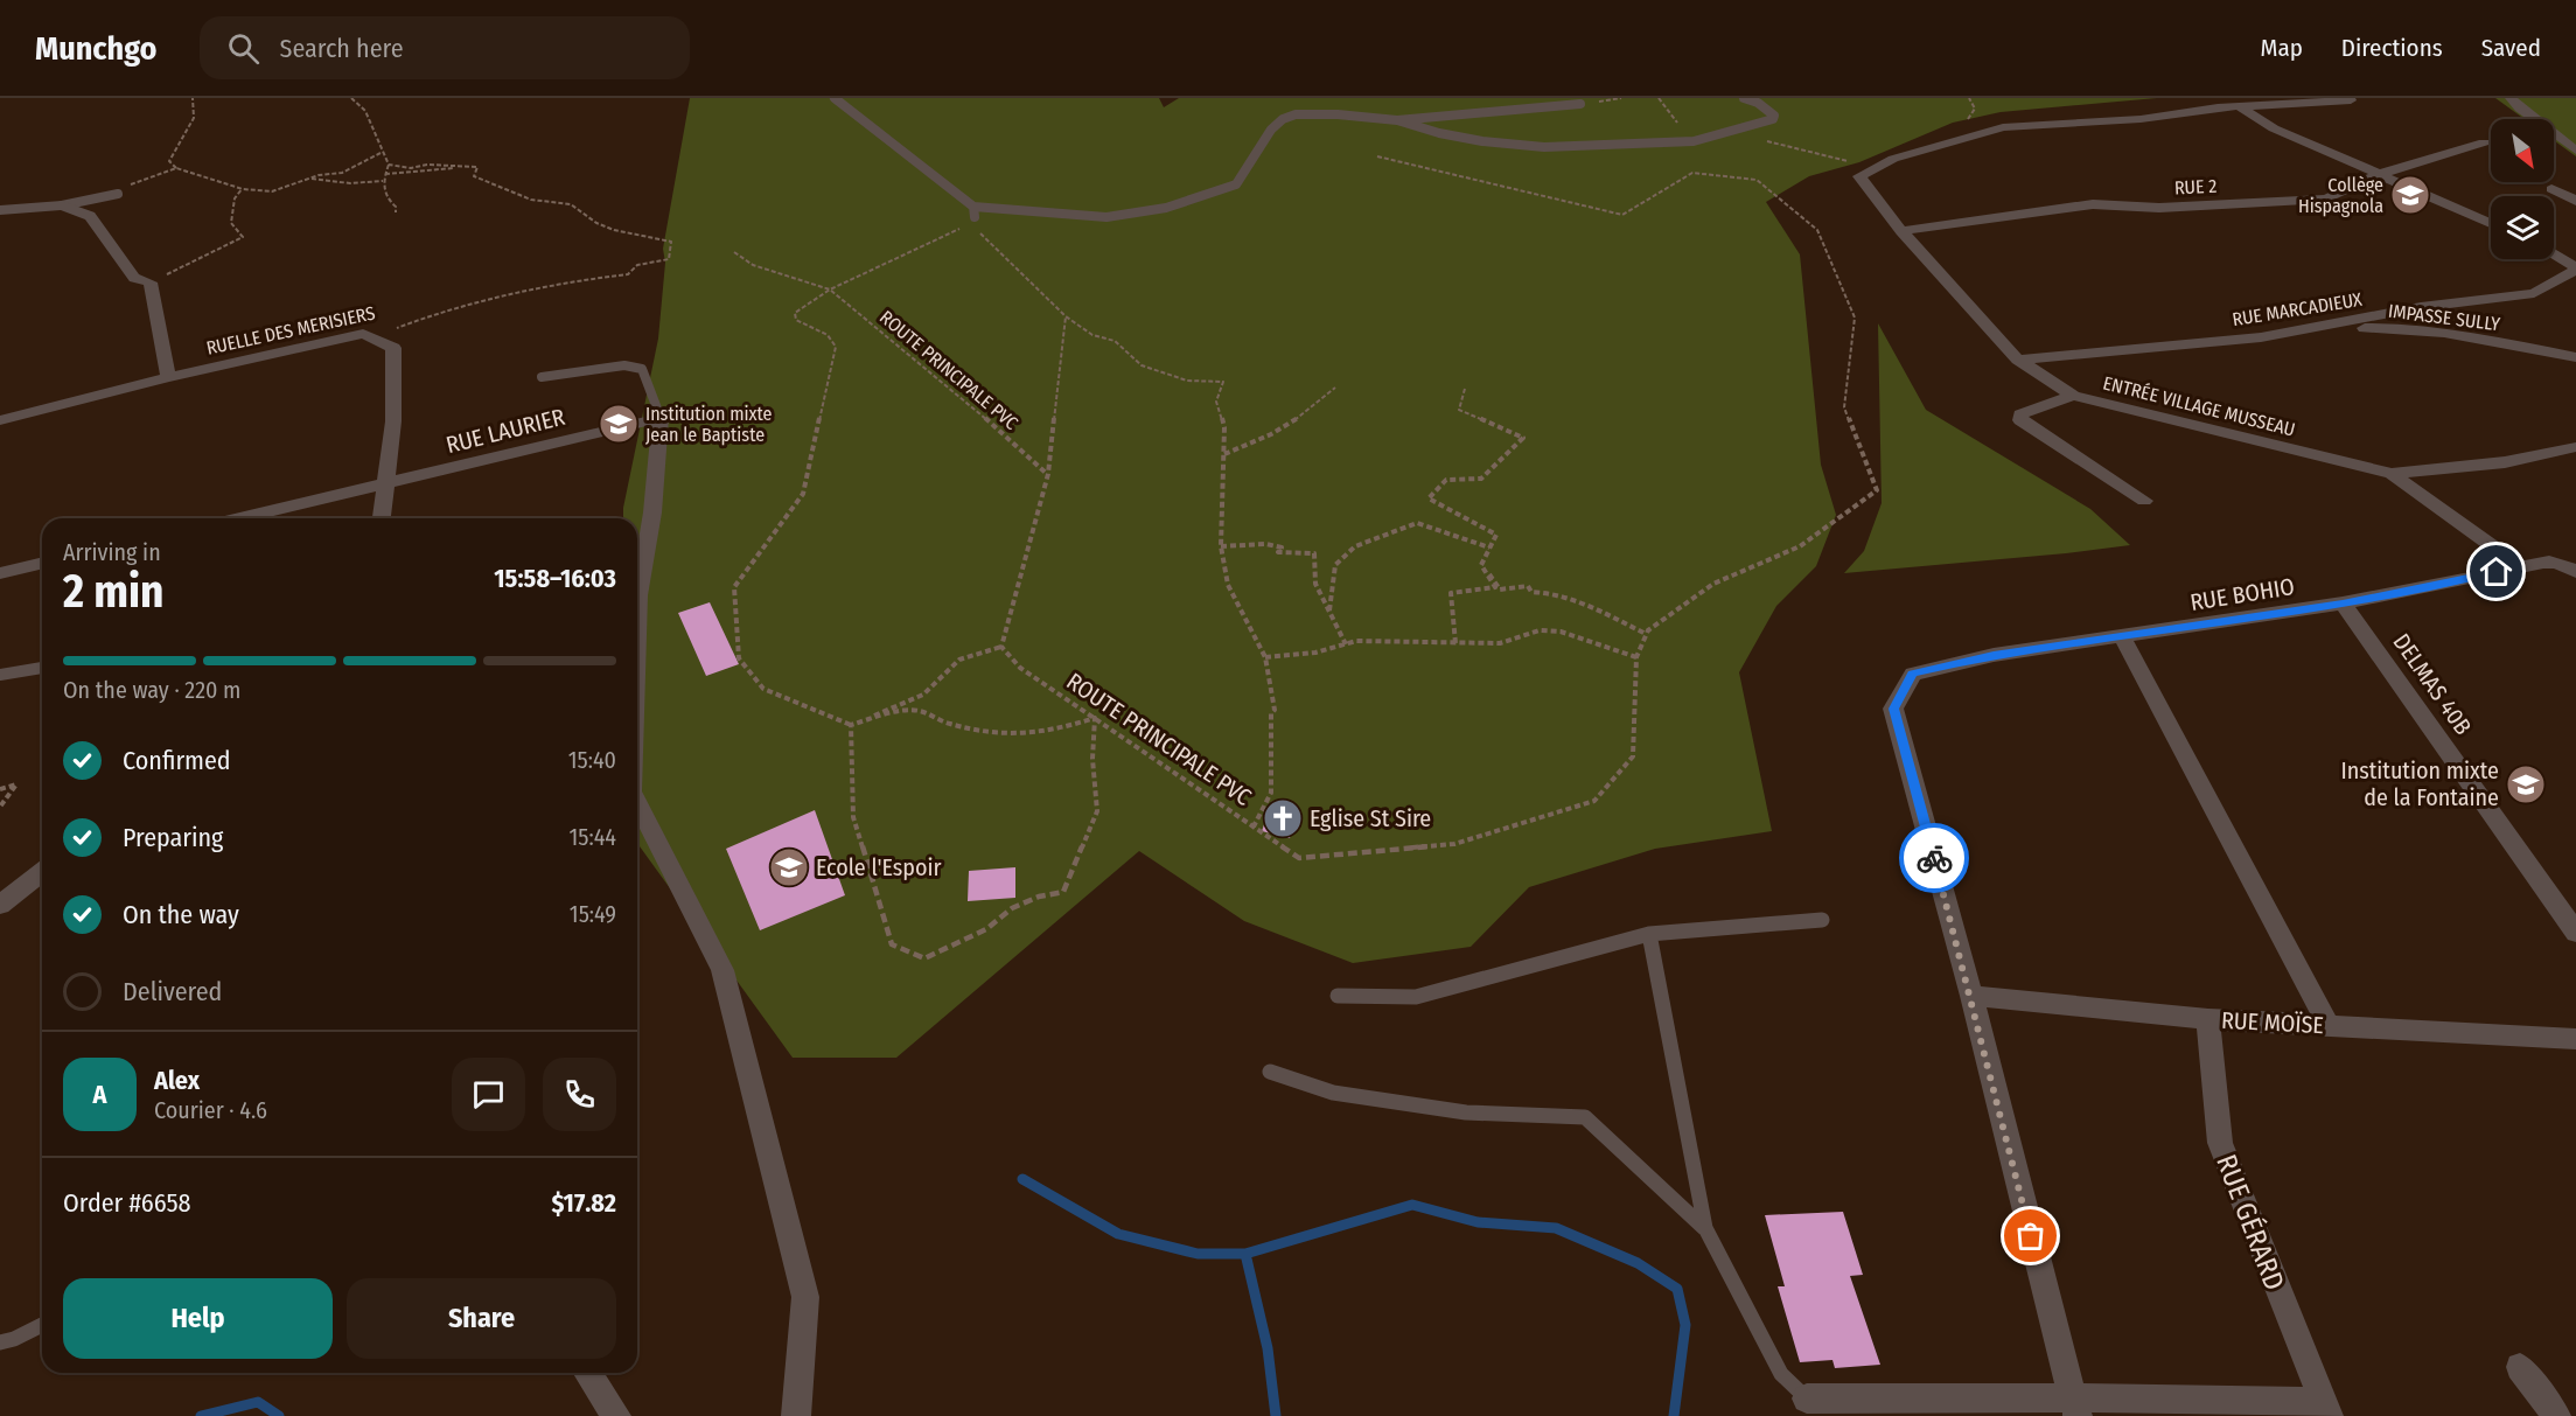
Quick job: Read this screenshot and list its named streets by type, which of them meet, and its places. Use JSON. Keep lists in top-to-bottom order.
{
  "streets": {
    "street": [
      "RUE 2",
      "RUE MARCADIEUX",
      "IMPASSE SULLY",
      "RUELLE DES MERISIERS",
      "ENTRÉE VILLAGE MUSSEAU",
      "RUE LAURIER",
      "RUE BOHIO",
      "DELMAS 40B",
      "RUE MOÏSE",
      "RUE GÉRARD"
    ],
    "path": ["ROUTE PRINCIPALE PVC"]
  },
  "crossings": [
    ["RUE 2", "ENTRÉE VILLAGE MUSSEAU"],
    ["RUE MARCADIEUX", "IMPASSE SULLY"],
    ["RUE MARCADIEUX", "ENTRÉE VILLAGE MUSSEAU"],
    ["ENTRÉE VILLAGE MUSSEAU", "RUE BOHIO"],
    ["RUE BOHIO", "DELMAS 40B"],
    ["RUE BOHIO", "RUE MOÏSE"],
    ["RUE MOÏSE", "RUE GÉRARD"]
  ],
  "places": {
    "school or university": [
      "Collège Hispagnola",
      "Institution mixte Jean le Baptiste",
      "Institution mixte de la Fontaine",
      "Ecole l'Espoir"
    ],
    "church": ["Eglise St Sire"]
  },
  "north": "bottom right",
  "page": {
    "header": "Munchgo",
    "search": "Search here",
    "nav": ["Map", "Directions", "Saved"],
    "heading": ["2 min", "Arriving in", "15:58–16:03"],
    "panel": [
      "Alex",
      "Courier · 4.6",
      "Order #6658",
      "$17.82"
    ],
    "bar": "On the way · 220 m",
    "list": [
      ["Confirmed", "15:40"],
      ["Preparing", "15:44"],
      ["On the way", "15:49"],
      "Delivered"
    ],
    "round": "A",
    "buttons": ["Help", "Share"]
  }
}
